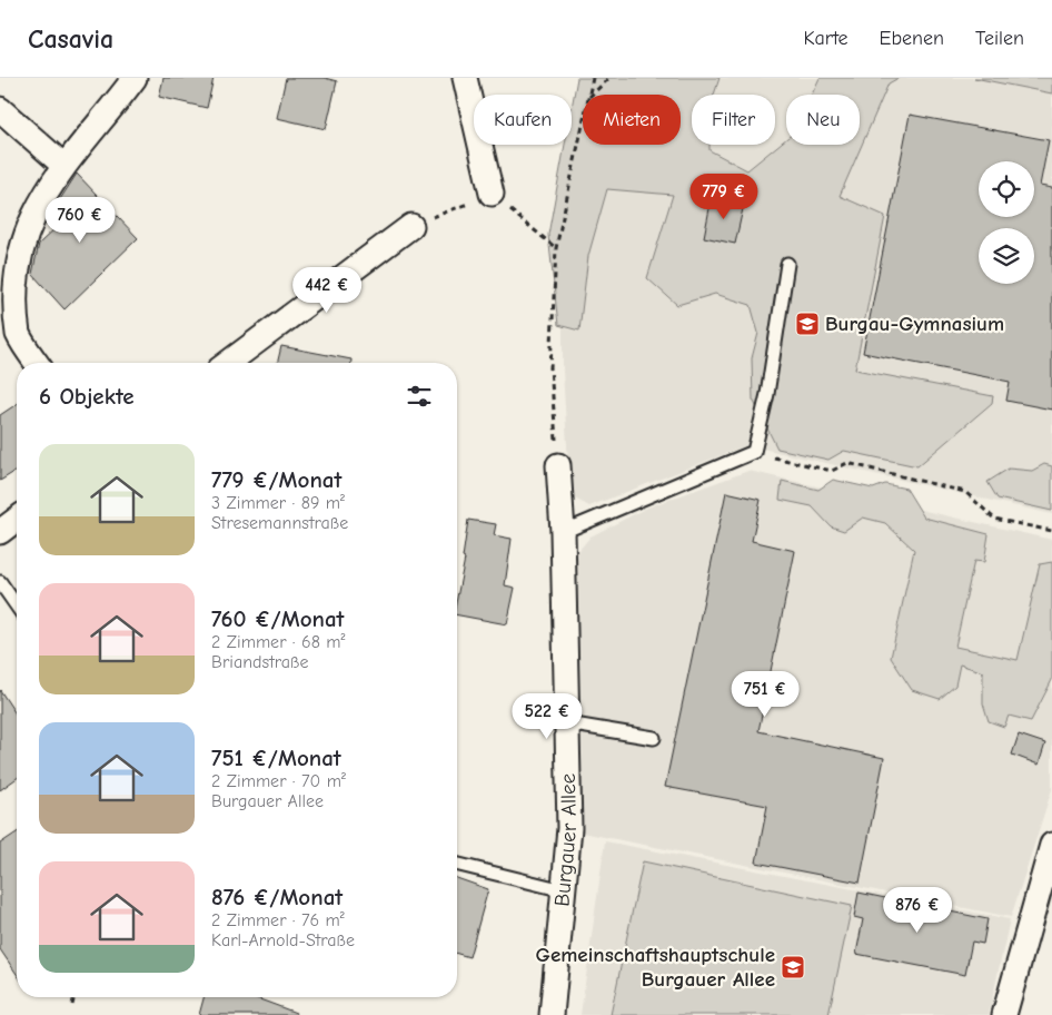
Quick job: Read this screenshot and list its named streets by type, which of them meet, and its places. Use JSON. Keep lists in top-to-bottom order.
{
  "streets": {
    "street": ["Burgauer Allee"]
  },
  "places": {
    "school or university": ["Burgau-Gymnasium", "Gemeinschaftshauptschule Burgauer Allee"]
  },
  "page": {
    "header": "Casavia",
    "nav": ["Karte", "Ebenen", "Teilen"],
    "chip": [
      "Kaufen",
      "Mieten",
      "Filter",
      "Neu"
    ],
    "price": [
      "779 €",
      "760 €",
      "442 €",
      "751 €",
      "522 €",
      "876 €"
    ],
    "heading": "6 Objekte",
    "list": [
      {
        "name": "779 €/Monat",
        "note": "3 Zimmer · 89 m² · Stresemannstraße"
      },
      {
        "name": "760 €/Monat",
        "note": "2 Zimmer · 68 m² · Briandstraße"
      },
      {
        "name": "751 €/Monat",
        "note": "2 Zimmer · 70 m² · Burgauer Allee"
      },
      {
        "name": "876 €/Monat",
        "note": "2 Zimmer · 76 m² · Karl-Arnold-Straße"
      }
    ]
  }
}
